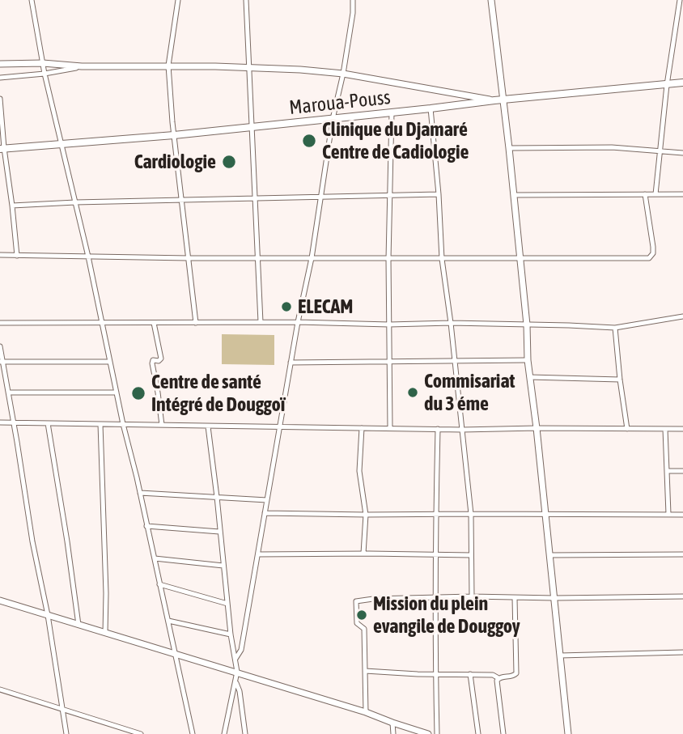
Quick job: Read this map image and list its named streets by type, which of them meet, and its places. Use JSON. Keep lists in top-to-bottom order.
{
  "streets": {
    "main road": ["Maroua-Pouss"]
  },
  "places": [
    "Clinique du Djamaré Centre de Cadiologie",
    "Cardiologie",
    "ELECAM",
    "Commisariat du 3 éme",
    "Centre de santé Intégré de Douggoï",
    "Mission du plein evangile de Douggoy"
  ]
}
